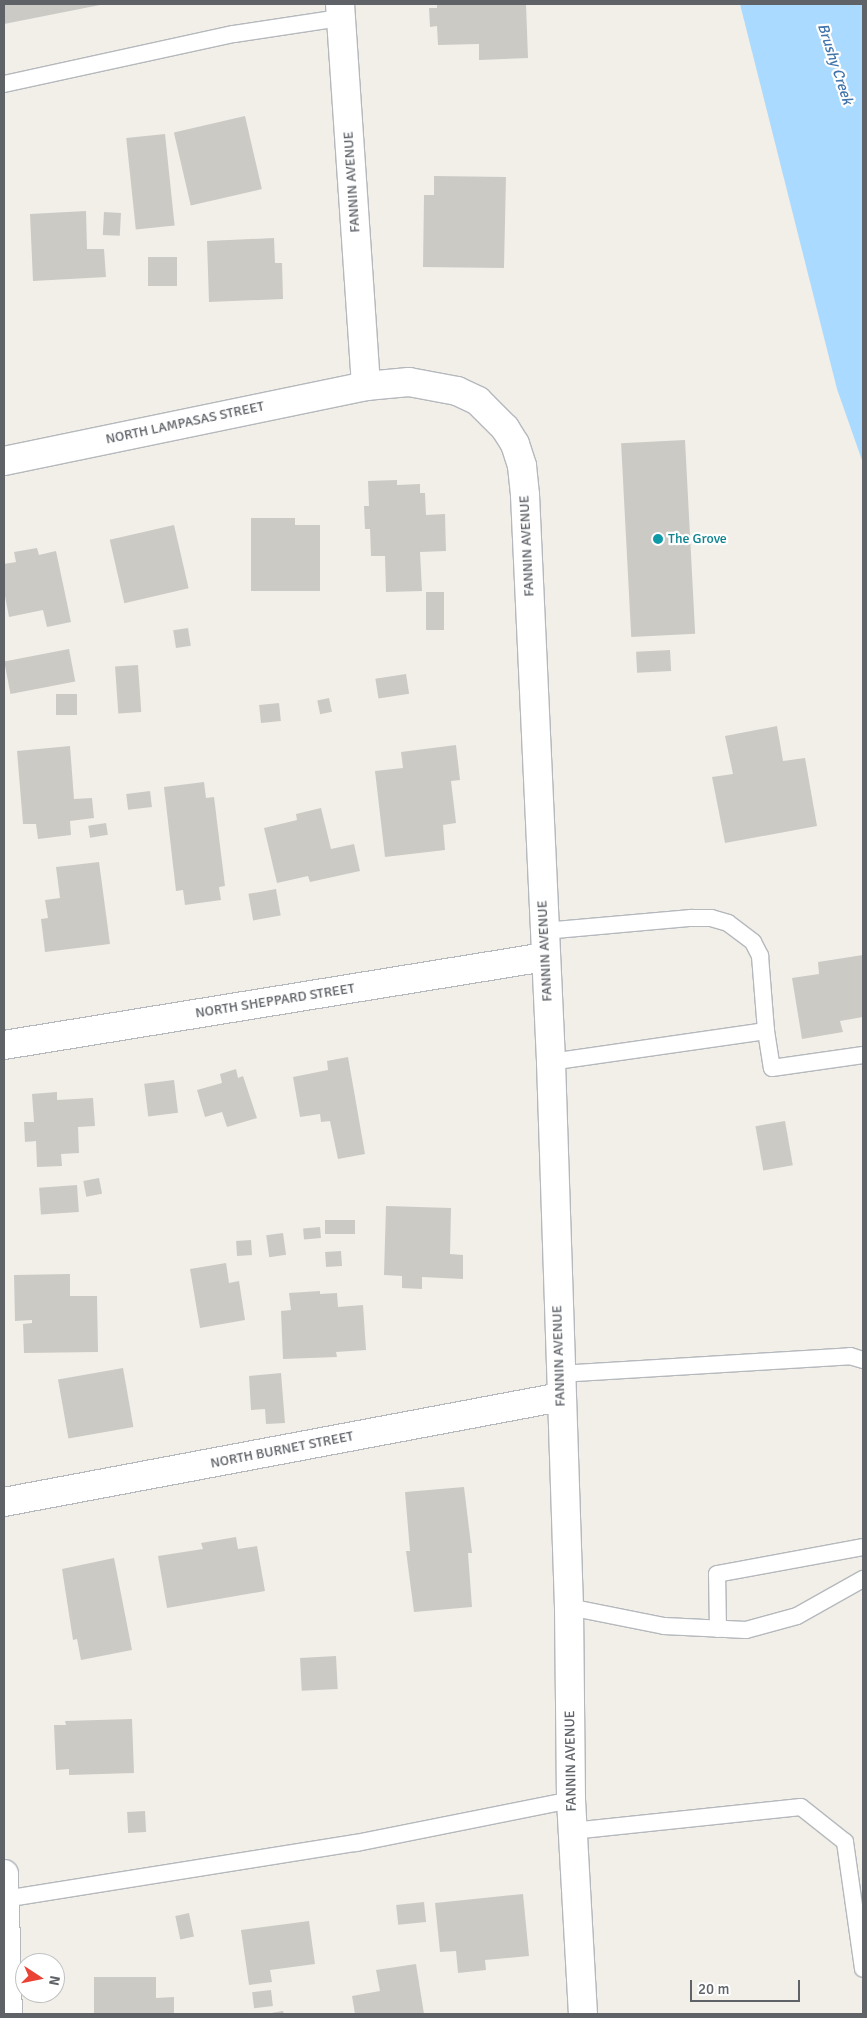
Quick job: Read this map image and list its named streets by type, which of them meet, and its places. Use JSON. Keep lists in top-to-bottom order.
{
  "streets": {
    "street": [
      "FANNIN AVENUE",
      "NORTH LAMPASAS STREET",
      "NORTH SHEPPARD STREET",
      "NORTH BURNET STREET"
    ]
  },
  "crossings": [
    ["FANNIN AVENUE", "NORTH LAMPASAS STREET"],
    ["FANNIN AVENUE", "NORTH SHEPPARD STREET"],
    ["FANNIN AVENUE", "NORTH BURNET STREET"]
  ],
  "water": ["Brushy Creek"],
  "places": ["The Grove"],
  "scale_bar": "20 m",
  "north": "right"
}
